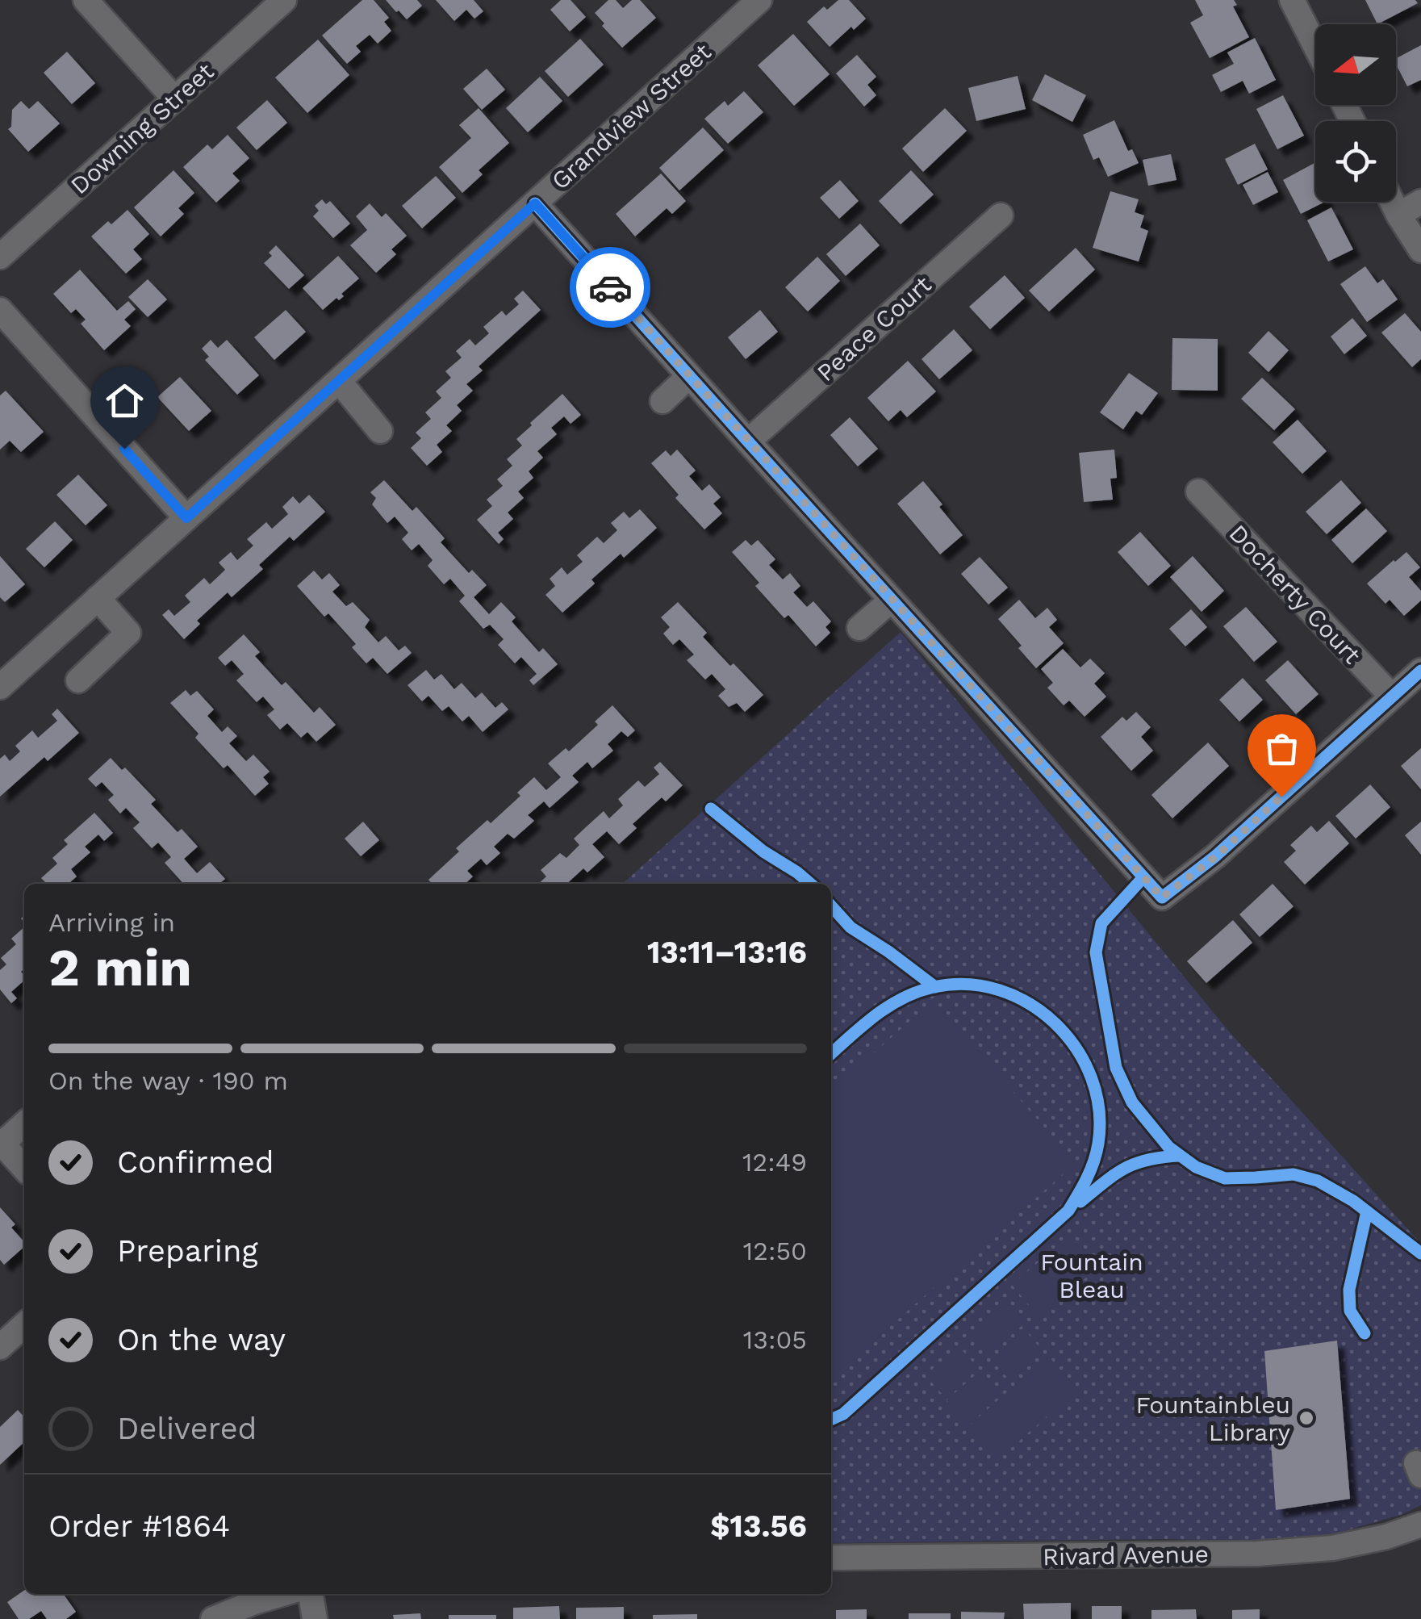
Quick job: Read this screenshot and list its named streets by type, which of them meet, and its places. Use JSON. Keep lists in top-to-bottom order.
{
  "streets": {
    "street": [
      "Grandview Street",
      "Downing Street",
      "Peace Court",
      "Docherty Court",
      "Rivard Avenue"
    ]
  },
  "parks": ["Fountain Bleau"],
  "places": ["Fountainbleu Library"],
  "north": "left",
  "page": {
    "heading": ["2 min", "Arriving in", "13:11–13:16"],
    "panel": ["Order #1864", "$13.56"],
    "bar": "On the way · 190 m",
    "list": [
      ["Confirmed", "12:49"],
      ["Preparing", "12:50"],
      ["On the way", "13:05"],
      "Delivered"
    ]
  }
}
